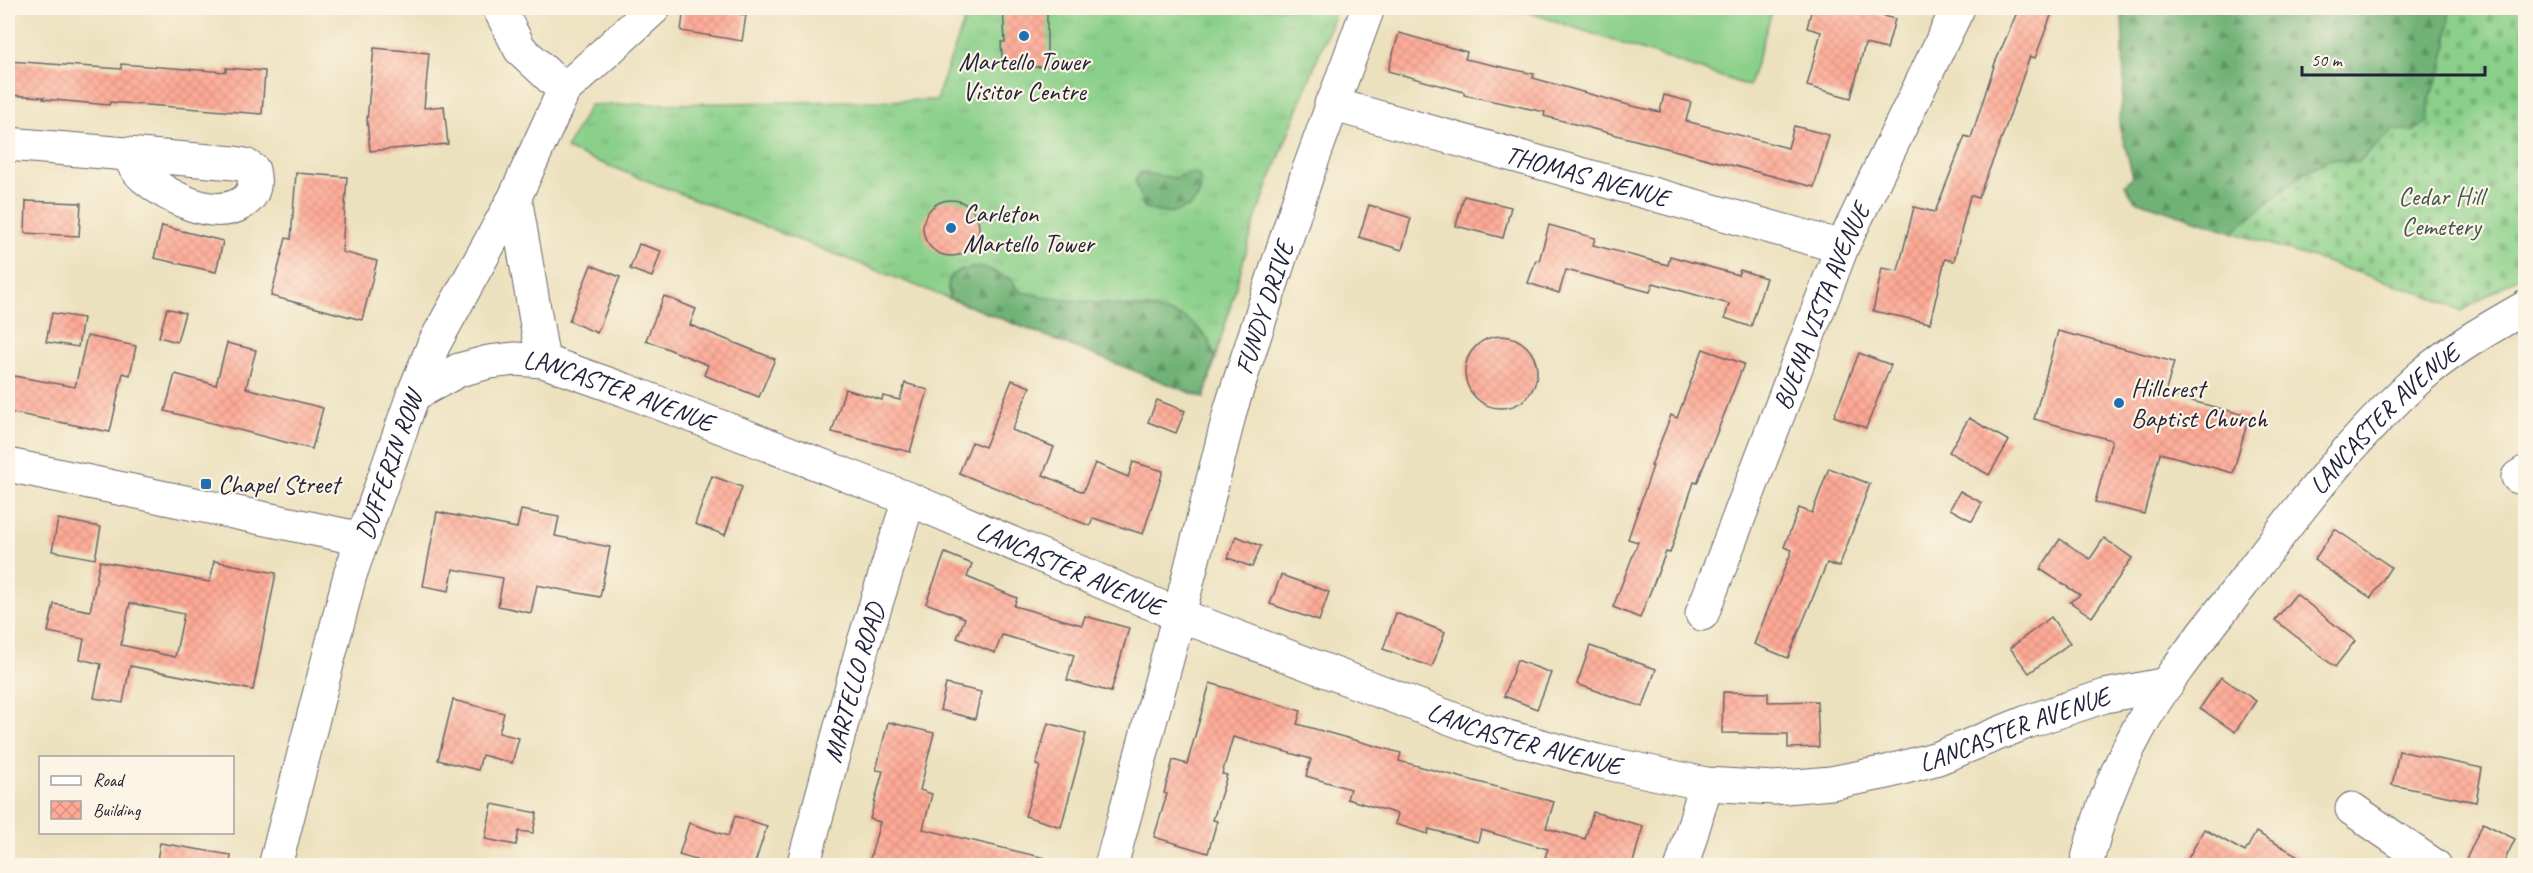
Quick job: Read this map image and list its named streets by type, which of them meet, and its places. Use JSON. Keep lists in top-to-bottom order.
{
  "streets": {
    "street": [
      "THOMAS AVENUE",
      "BUENA VISTA AVENUE",
      "FUNDY DRIVE",
      "LANCASTER AVENUE",
      "DUFFERIN ROW",
      "MARTELLO ROAD"
    ]
  },
  "crossings": [
    ["THOMAS AVENUE", "BUENA VISTA AVENUE"],
    ["THOMAS AVENUE", "FUNDY DRIVE"],
    ["FUNDY DRIVE", "LANCASTER AVENUE"],
    ["LANCASTER AVENUE", "DUFFERIN ROW"],
    ["LANCASTER AVENUE", "MARTELLO ROAD"]
  ],
  "parks": ["Cedar Hill Cemetery"],
  "places": {
    "other": ["Martello Tower Visitor Centre", "Carleton Martello Tower", "Hillcrest Baptist Church"],
    "transit": ["Chapel Street"]
  },
  "legend": ["Road", "Building"],
  "scale_bar": "50 m"
}
